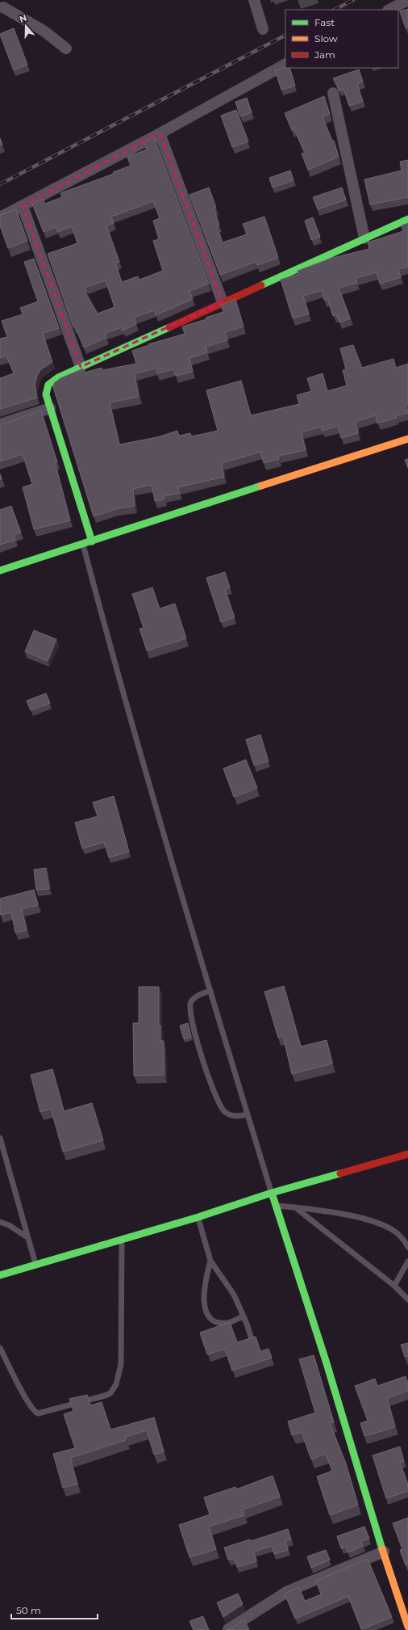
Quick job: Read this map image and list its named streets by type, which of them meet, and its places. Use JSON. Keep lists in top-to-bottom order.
{
  "legend": ["Fast", "Slow", "Jam"],
  "scale_bar": "50 m",
  "north": "top"
}
